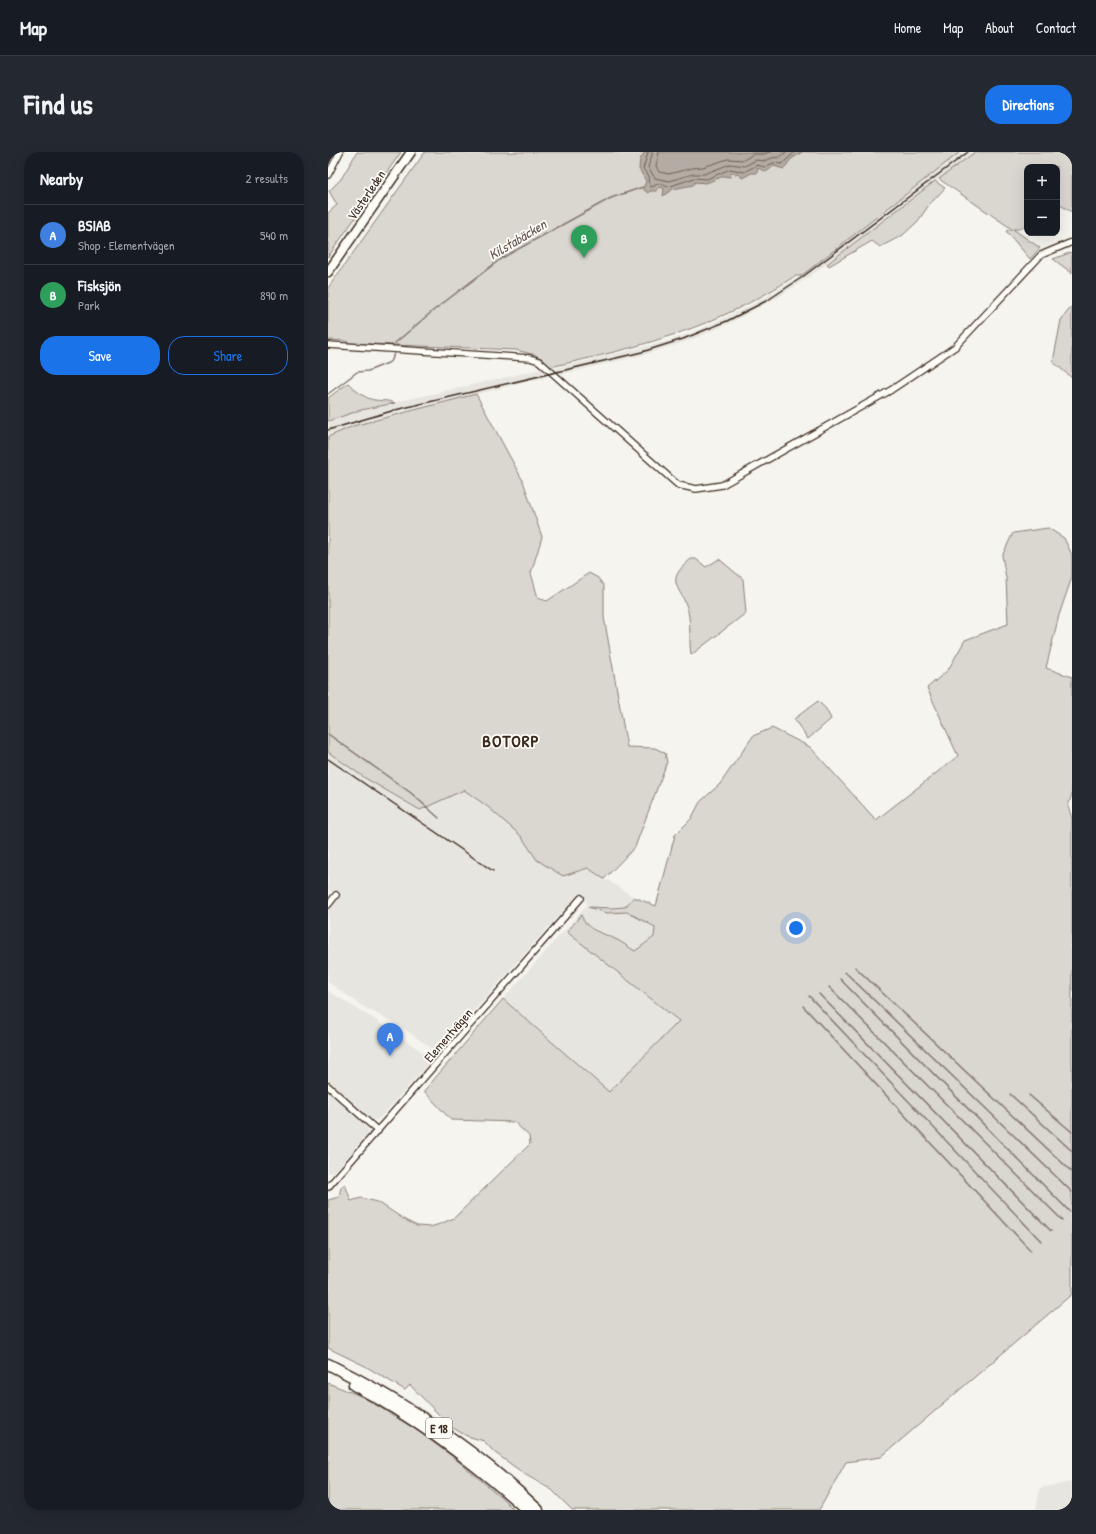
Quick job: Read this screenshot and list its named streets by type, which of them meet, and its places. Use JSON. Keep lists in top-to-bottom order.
{
  "streets": {
    "highway": ["E 18"],
    "street": ["Västerleden", "Elementvägen"]
  },
  "districts": ["BOTORP"],
  "water": ["Kilstabäcken"],
  "page": {
    "header": "Map",
    "nav": [
      "Home",
      "Map",
      "About",
      "Contact"
    ],
    "title": "Find us",
    "buttons": [
      "Directions",
      ["Save", "Share"]
    ],
    "heading": ["Nearby", "2 results"],
    "map_buttons": ["+", "−"],
    "list": [
      {
        "mark": "A",
        "name": "BSIAB",
        "note": "Shop · Elementvägen",
        "value": "540 m"
      },
      {
        "mark": "B",
        "name": "Fisksjön",
        "note": "Park",
        "value": "890 m"
      }
    ],
    "pins": ["B", "A"]
  }
}
